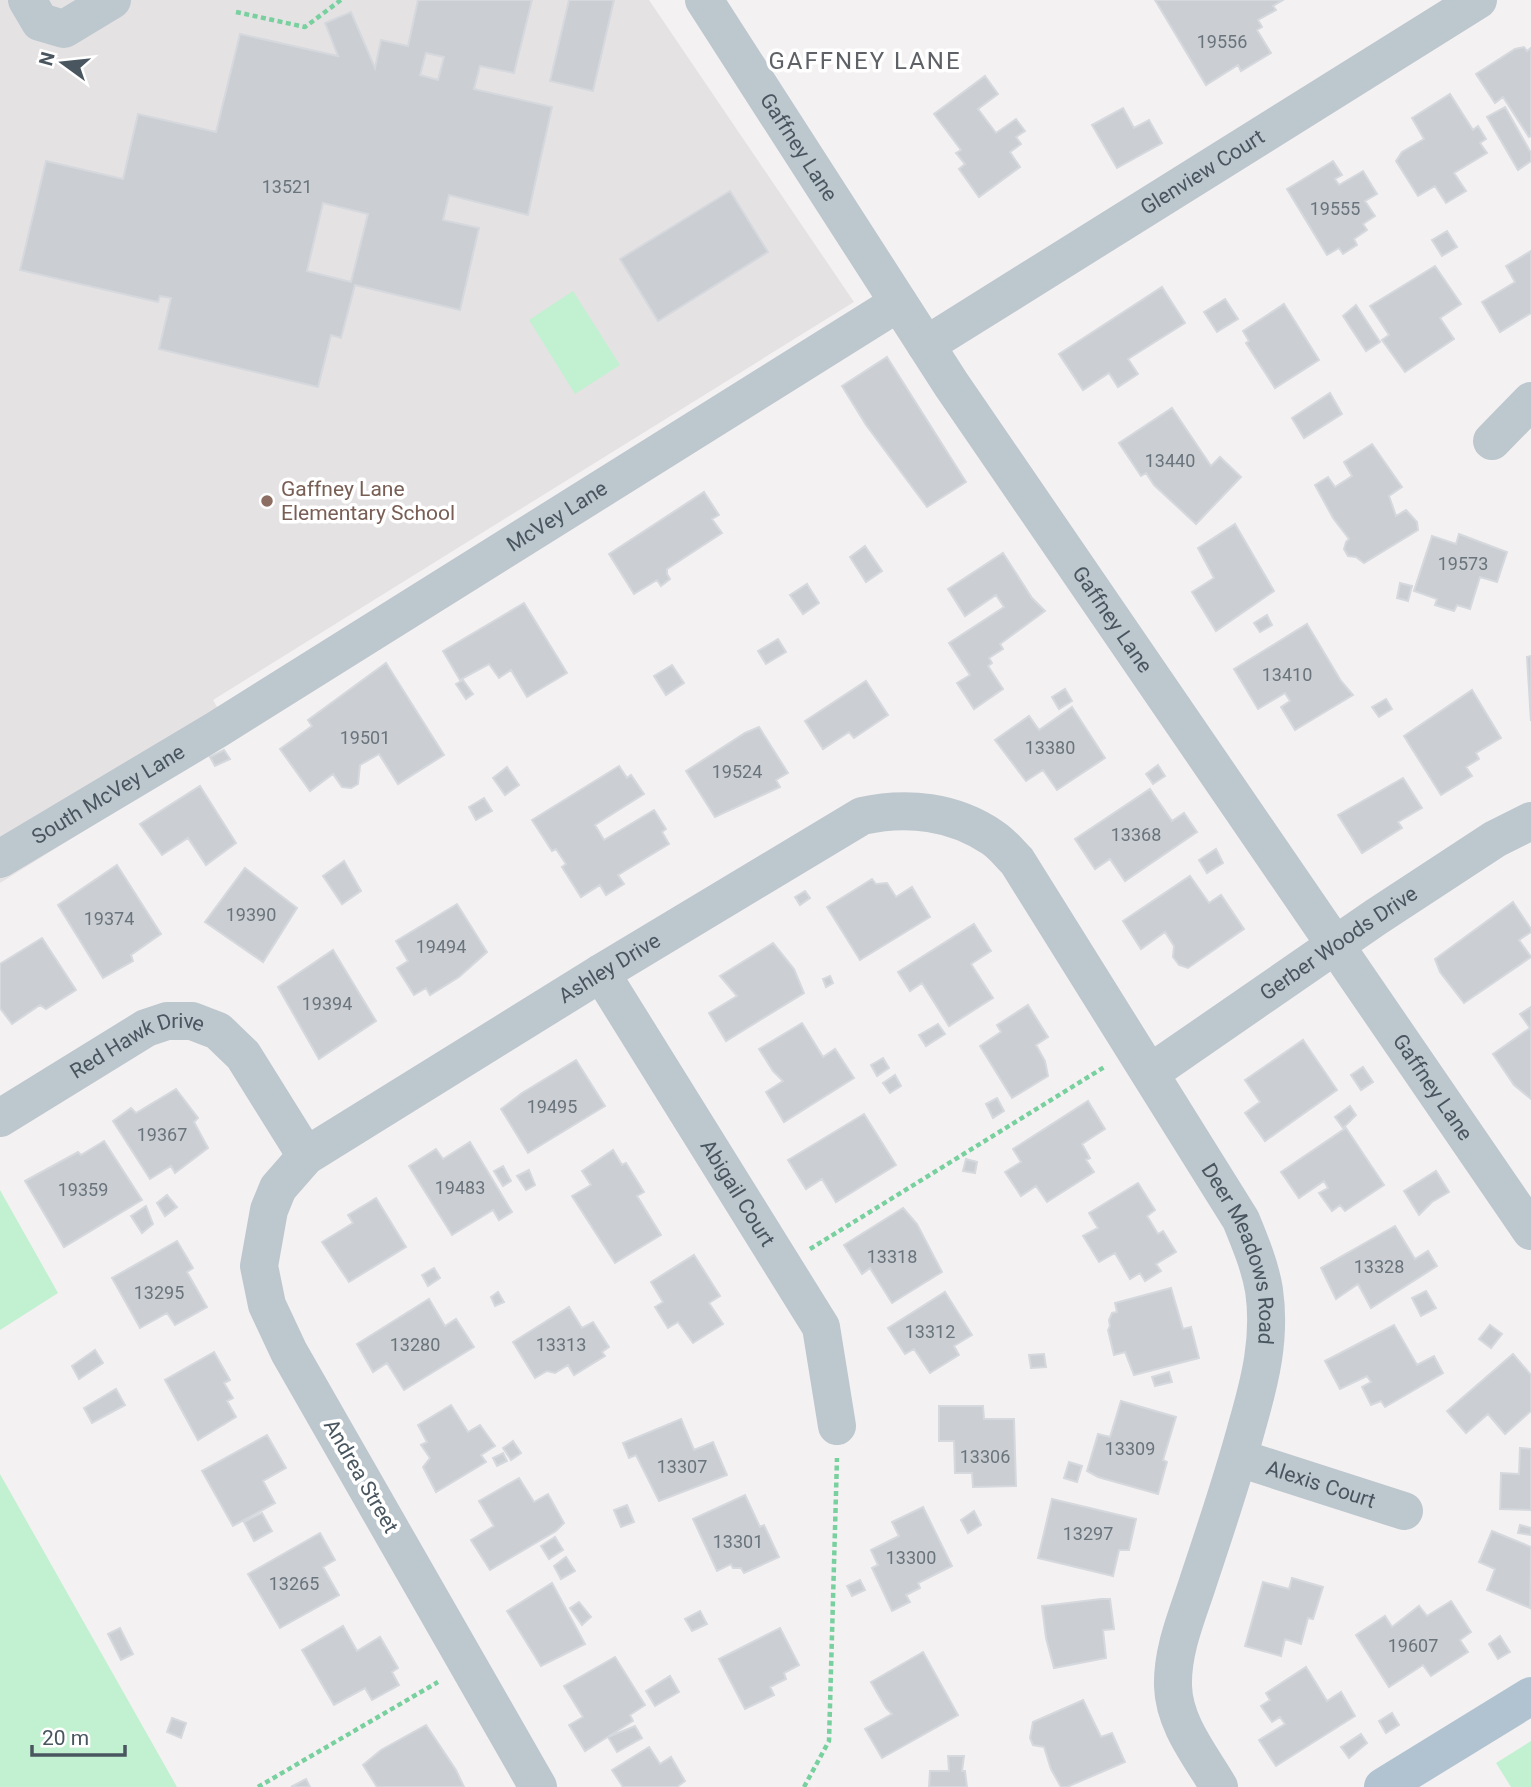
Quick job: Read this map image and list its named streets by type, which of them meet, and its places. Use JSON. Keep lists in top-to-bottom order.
{
  "streets": {
    "street": [
      "Gaffney Lane",
      "Glenview Court",
      "McVey Lane",
      "South McVey Lane",
      "Gerber Woods Drive",
      "Ashley Drive",
      "Red Hawk Drive",
      "Abigail Court",
      "Deer Meadows Road",
      "Andrea Street",
      "Alexis Court"
    ]
  },
  "crossings": [
    ["Gaffney Lane", "Glenview Court"],
    ["Gaffney Lane", "McVey Lane"],
    ["Gaffney Lane", "Gerber Woods Drive"],
    ["McVey Lane", "South McVey Lane"],
    ["Gerber Woods Drive", "Deer Meadows Road"],
    ["Ashley Drive", "Red Hawk Drive"],
    ["Ashley Drive", "Abigail Court"],
    ["Ashley Drive", "Deer Meadows Road"],
    ["Ashley Drive", "Andrea Street"],
    ["Red Hawk Drive", "Andrea Street"],
    ["Deer Meadows Road", "Alexis Court"]
  ],
  "districts": ["GAFFNEY LANE"],
  "places": ["Gaffney Lane Elementary School"],
  "house_numbers": [
    "19556",
    "13521",
    "19555",
    "13440",
    "19573",
    "13410",
    "19501",
    "13380",
    "19524",
    "13368",
    "19390",
    "19374",
    "19494",
    "19394",
    "19495",
    "19367",
    "19483",
    "19359",
    "13318",
    "13328",
    "13295",
    "13312",
    "13280",
    "13313",
    "13309",
    "13306",
    "13307",
    "13297",
    "13301",
    "13300",
    "13265",
    "19607"
  ],
  "scale_bar": "20 m",
  "north": "left"
}
